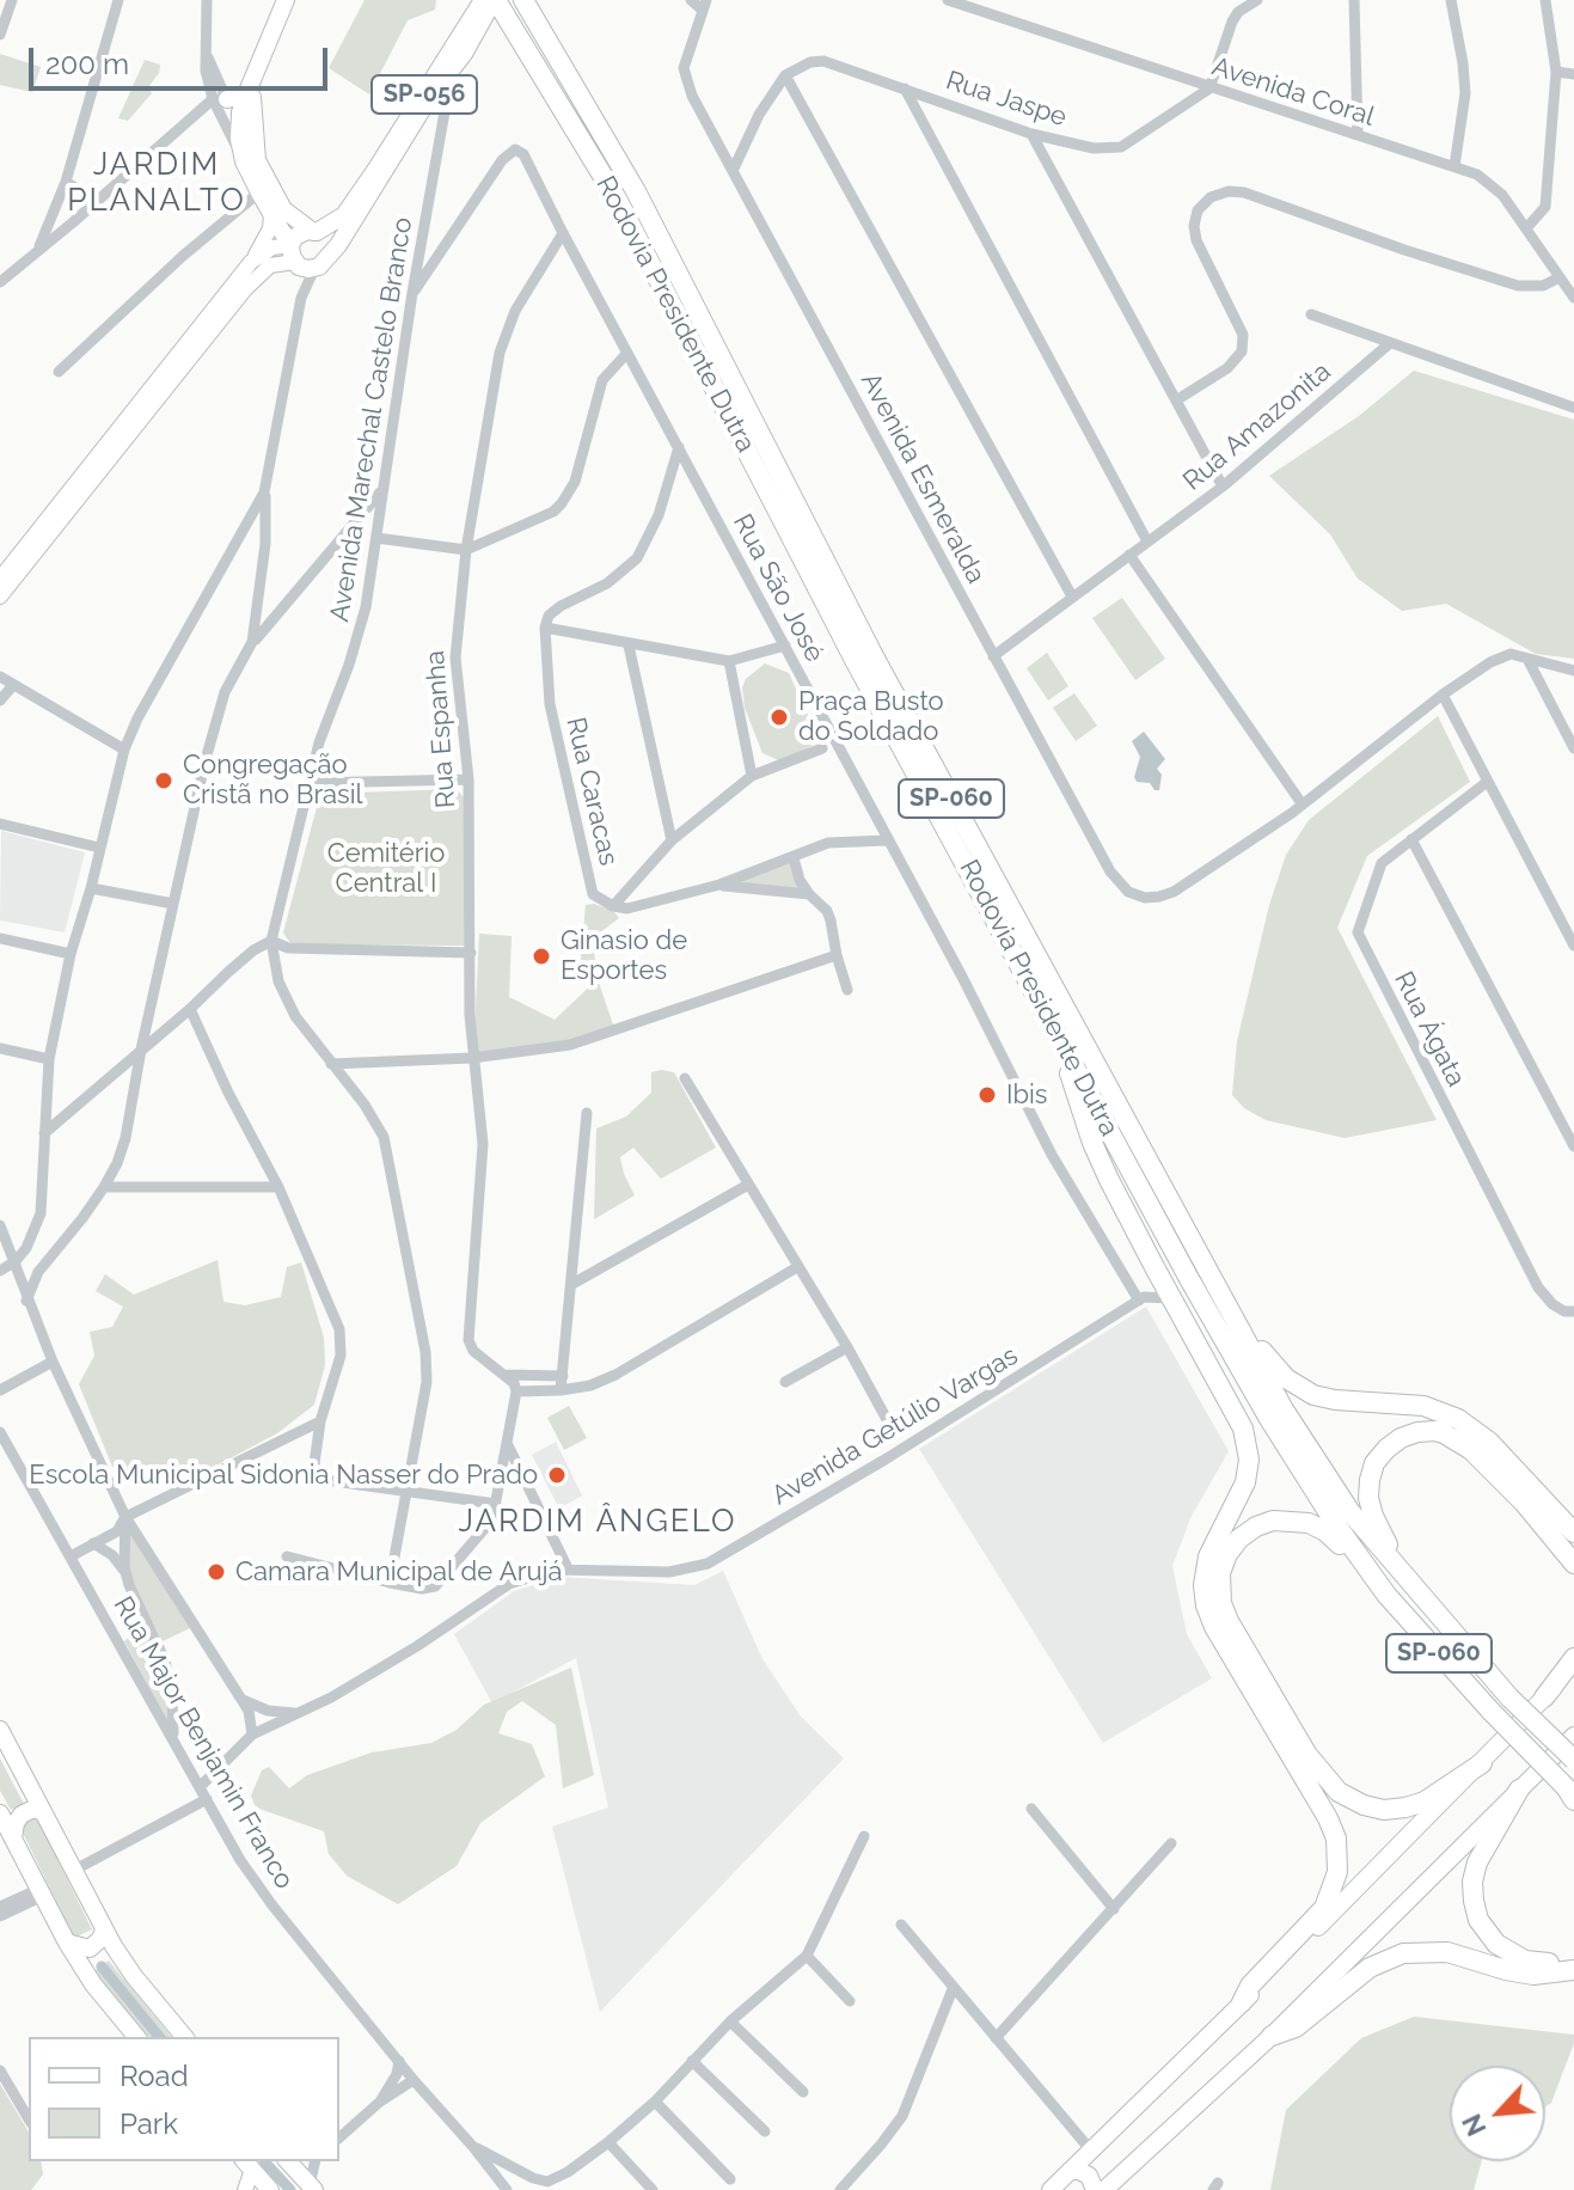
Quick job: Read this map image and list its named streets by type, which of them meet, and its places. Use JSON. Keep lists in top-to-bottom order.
{
  "streets": {
    "highway": ["Rodovia Presidente Dutra", "SP-060"],
    "main road": ["SP-056"],
    "street": [
      "Avenida Coral",
      "Rua Jaspe",
      "Avenida Marechal Castelo Branco",
      "Rua Amazonita",
      "Avenida Esmeralda",
      "Rua São José",
      "Rua Espanha",
      "Rua Caracas",
      "Rua Ágata",
      "Avenida Getúlio Vargas",
      "Rua Major Benjamin Franco"
    ]
  },
  "crossings": [
    ["Avenida Coral", "Rua Jaspe"],
    ["SP-056", "Rodovia Presidente Dutra"],
    ["SP-056", "Avenida Marechal Castelo Branco"],
    ["Avenida Marechal Castelo Branco", "Rua São José"],
    ["Rua Amazonita", "Avenida Esmeralda"],
    ["Rua São José", "Rua Espanha"],
    ["Rua São José", "Avenida Getúlio Vargas"],
    ["Avenida Getúlio Vargas", "Rua Major Benjamin Franco"]
  ],
  "districts": ["JARDIM PLANALTO", "JARDIM ÂNGELO"],
  "parks": ["Cemitério Central I"],
  "places": [
    "Praça Busto do Soldado",
    "Congregação Cristã no Brasil",
    "Ginasio de Esportes",
    "Ibis",
    "Escola Municipal Sidonia Nasser do Prado",
    "Camara Municipal de Arujá"
  ],
  "legend": ["Road", "Park"],
  "scale_bar": "200 m",
  "north": "bottom left"
}
